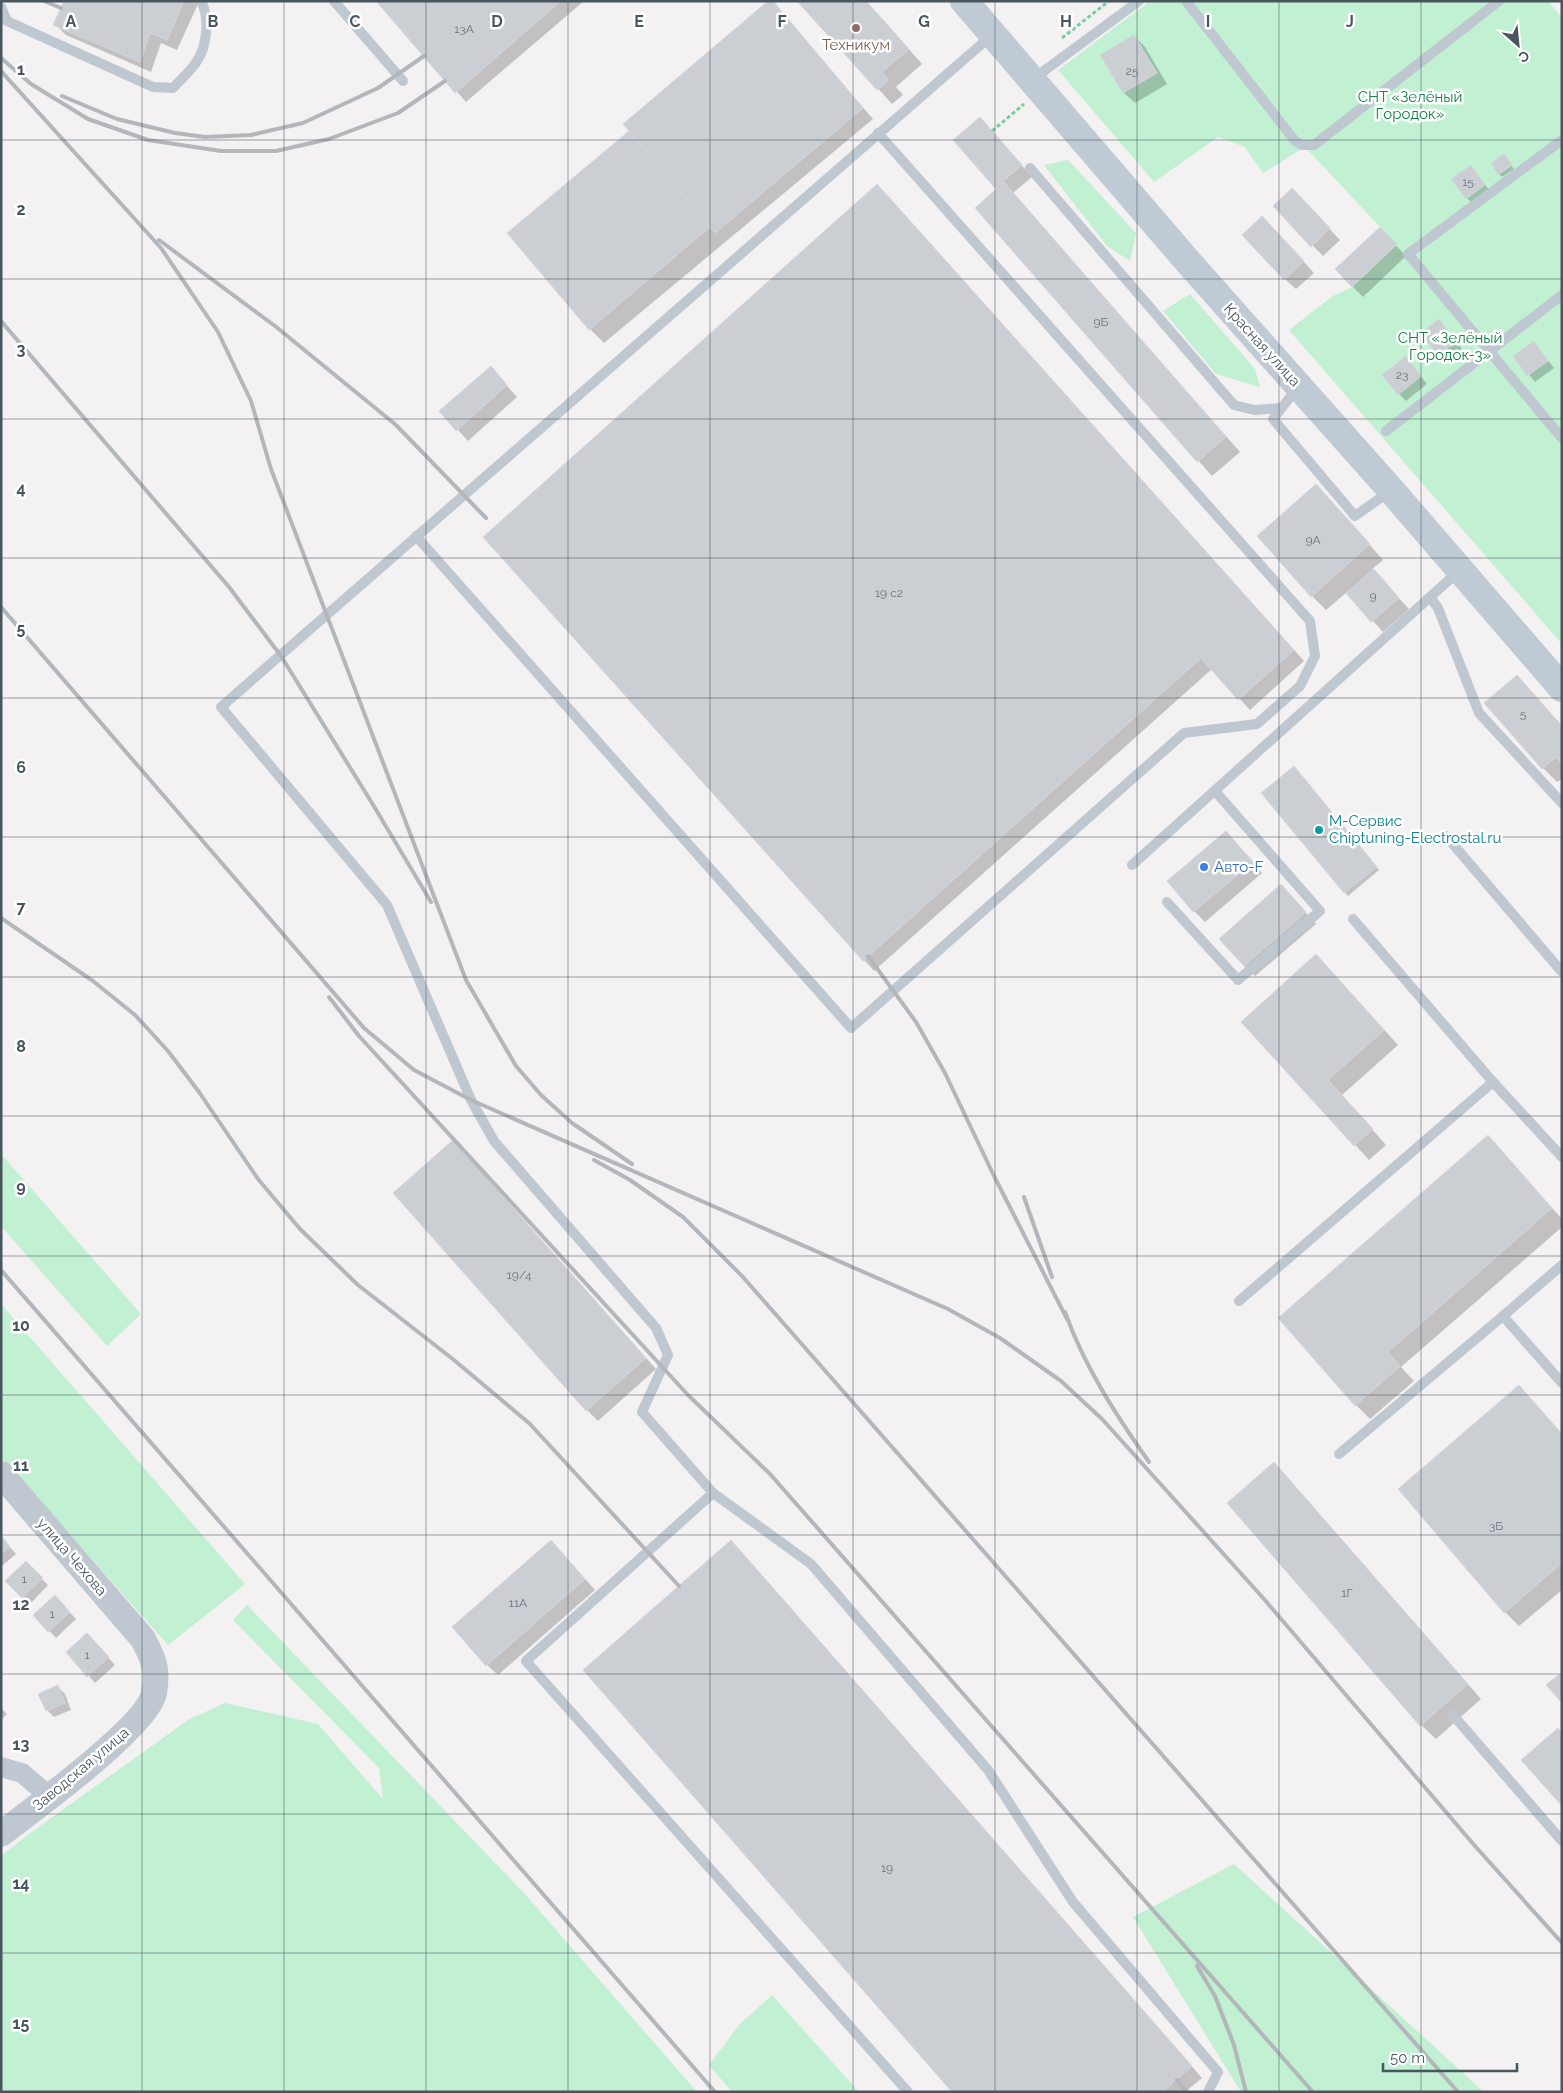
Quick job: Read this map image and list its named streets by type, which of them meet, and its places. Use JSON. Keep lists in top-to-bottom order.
{
  "streets": {
    "main road": ["Красная улица"],
    "street": ["улица Чехова", "Заводская улица"]
  },
  "crossings": [
    ["улица Чехова", "Заводская улица"]
  ],
  "parks": ["СНТ «Зелёный Городок»", "СНТ «Зелёный Городок-3»"],
  "places": ["Техникум", "M-Сервис Chiptuning-Electrostal.ru", "Авто-F"],
  "house_numbers": [
    "13А",
    "25",
    "15",
    "9Б",
    "23",
    "9А",
    "19 с2",
    "9",
    "5",
    "19/4",
    "3Б",
    "1",
    "1Г",
    "11А",
    "1",
    "1",
    "19"
  ],
  "scale_bar": "50 m",
  "north": "bottom right",
  "grid": {
    "columns": [
      "A",
      "B",
      "C",
      "D",
      "E",
      "F",
      "G",
      "H",
      "I",
      "J"
    ],
    "rows": [
      "1",
      "2",
      "3",
      "4",
      "5",
      "6",
      "7",
      "8",
      "9",
      "10",
      "11",
      "12",
      "13",
      "14",
      "15"
    ]
  }
}
